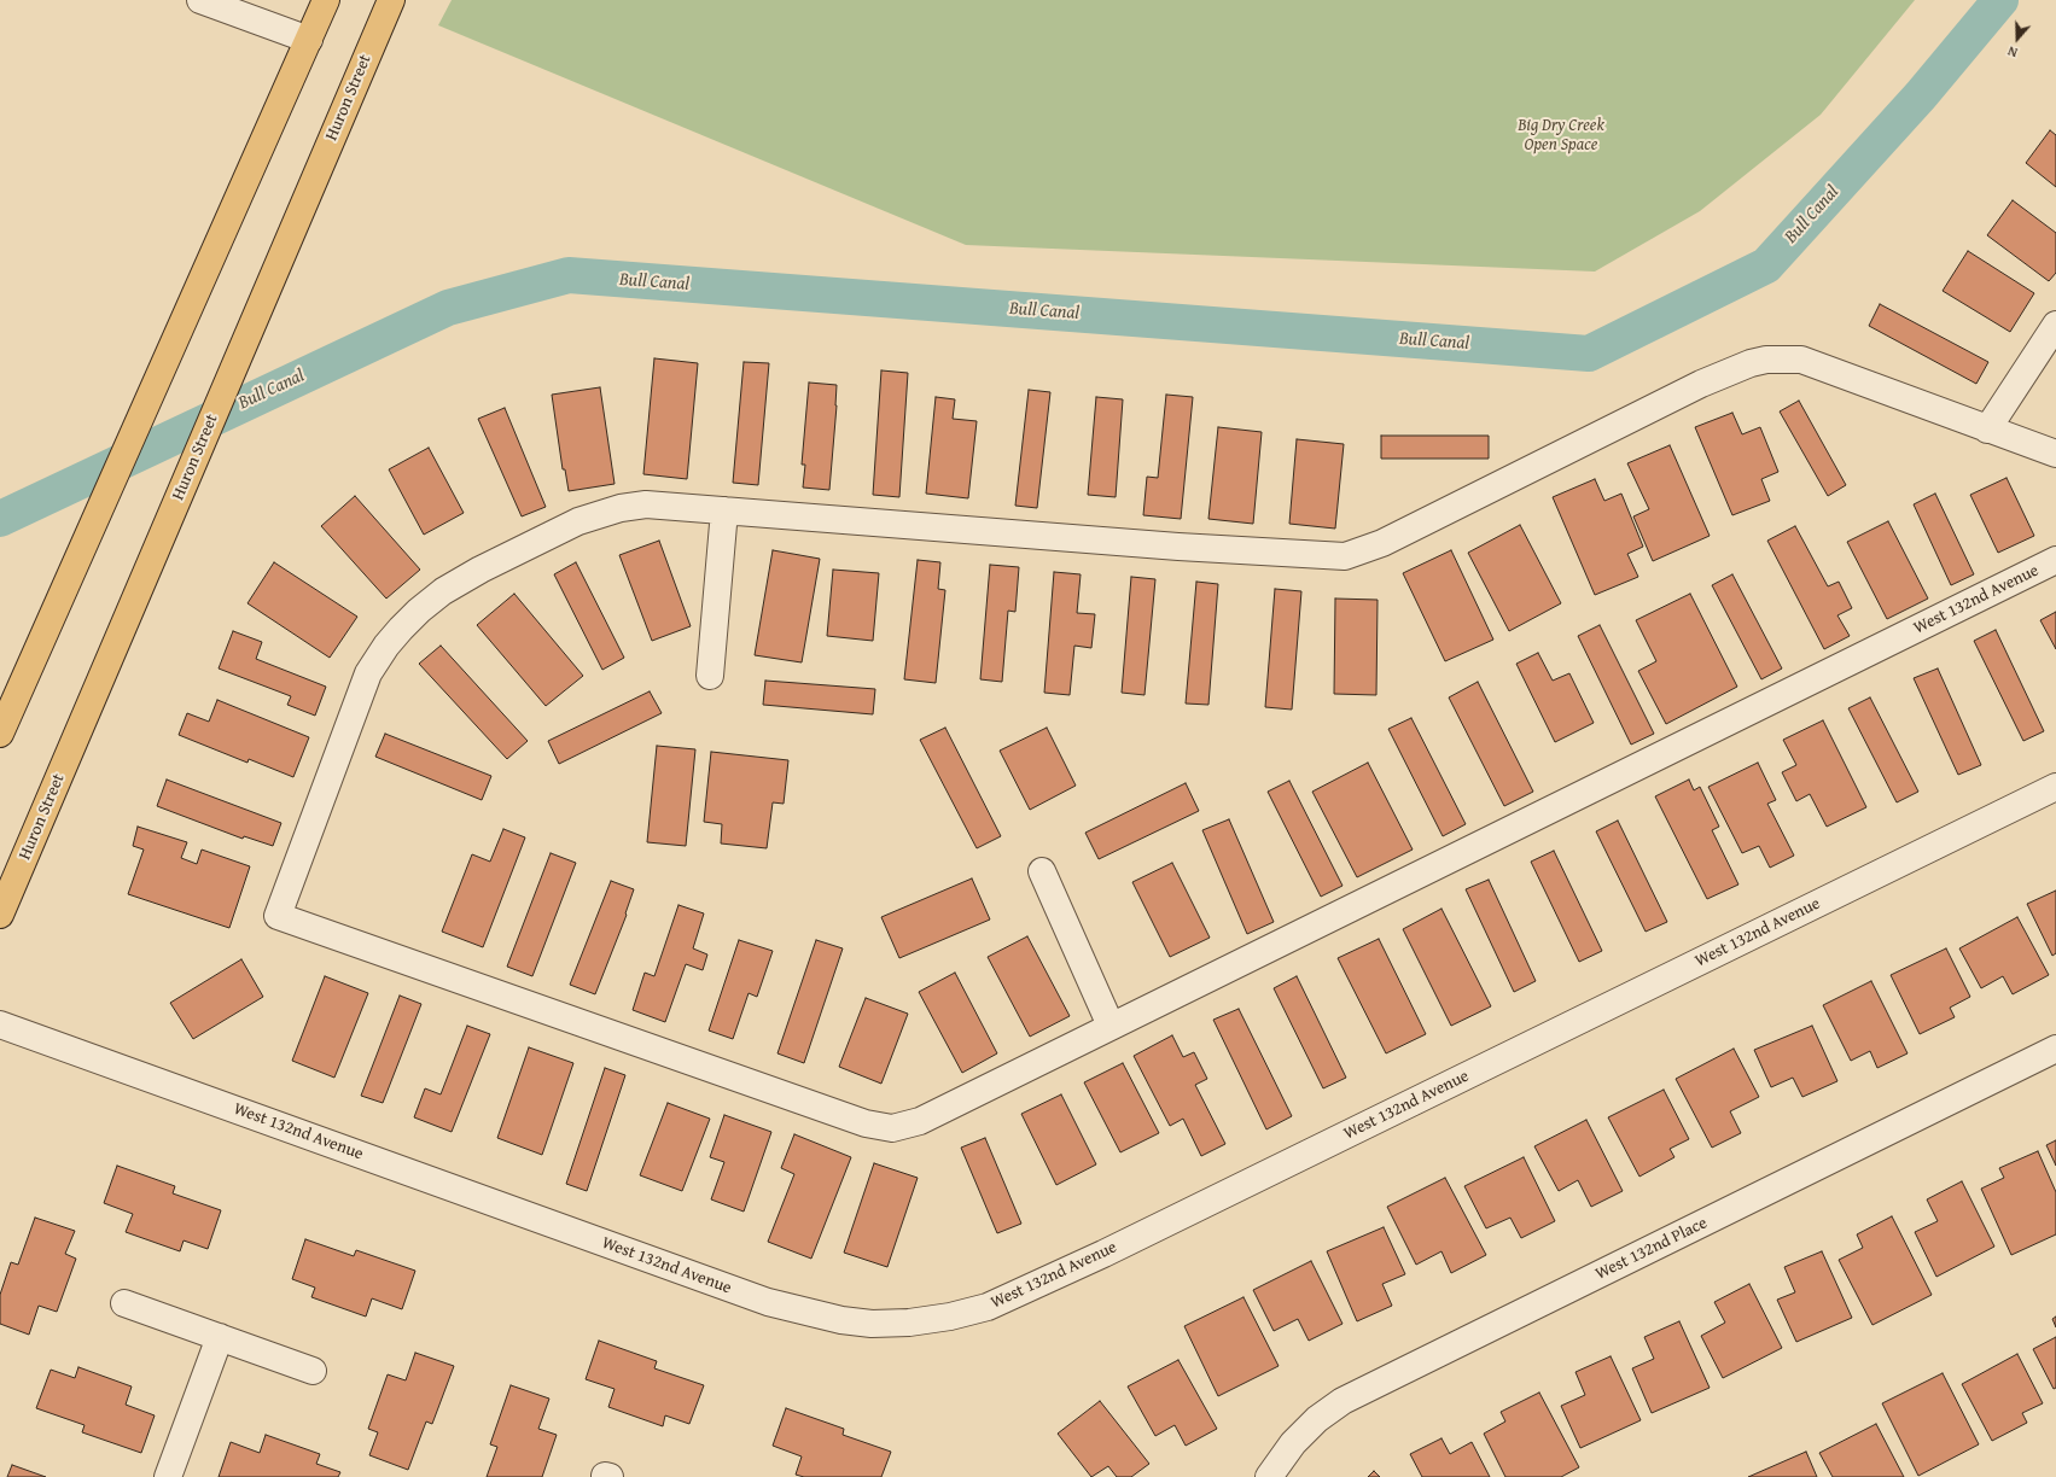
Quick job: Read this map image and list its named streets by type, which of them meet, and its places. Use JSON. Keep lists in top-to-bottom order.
{
  "streets": {
    "main road": ["Huron Street"],
    "street": ["West 132nd Avenue", "West 132nd Place"]
  },
  "water": ["Bull Canal"],
  "parks": ["Big Dry Creek Open Space"],
  "north": "bottom"
}
